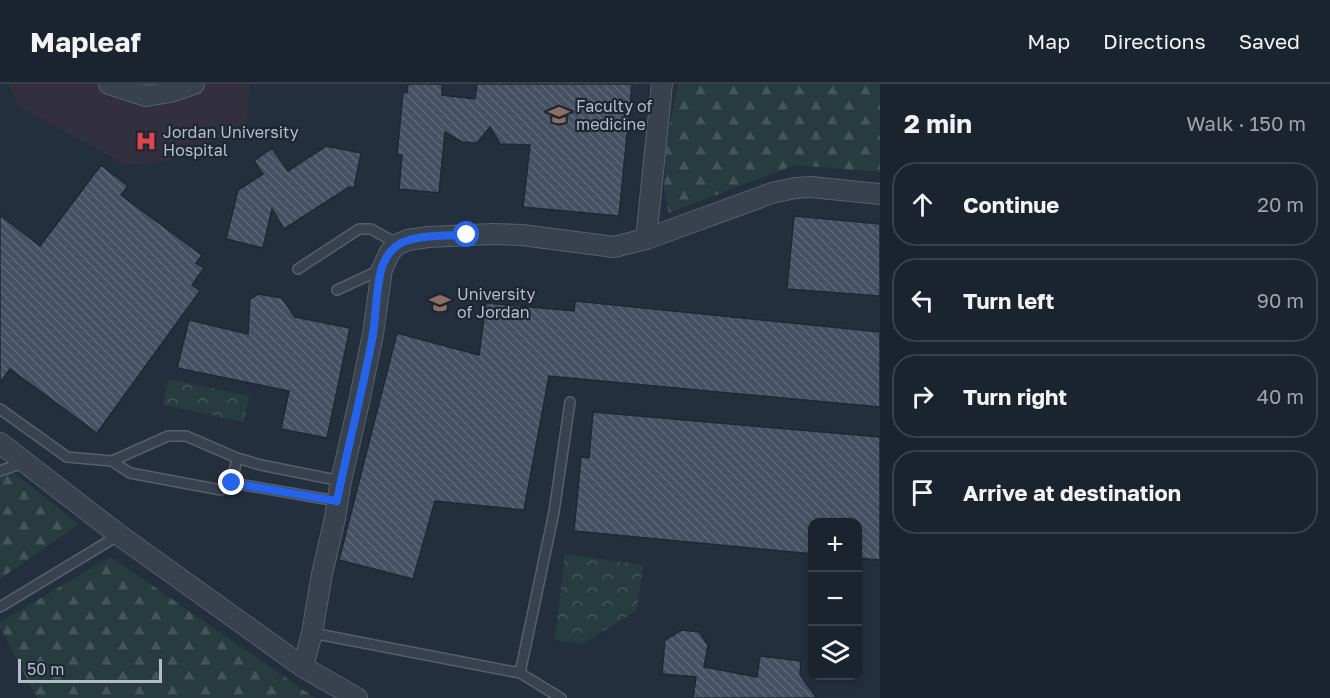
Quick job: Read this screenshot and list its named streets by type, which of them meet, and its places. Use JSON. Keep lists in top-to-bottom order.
{
  "places": {
    "school or university": ["Faculty of medicine", "University of Jordan"],
    "hospital": ["Jordan University Hospital"]
  },
  "scale_bar": "50 m",
  "page": {
    "header": "Mapleaf",
    "nav": ["Map", "Directions", "Saved"],
    "heading": ["2 min", "Walk · 150 m"],
    "list": [
      ["Continue", "20 m"],
      ["Turn left", "90 m"],
      ["Turn right", "40 m"],
      "Arrive at destination"
    ],
    "map_buttons": ["+", "−"],
    "scale": "50 m"
  }
}
